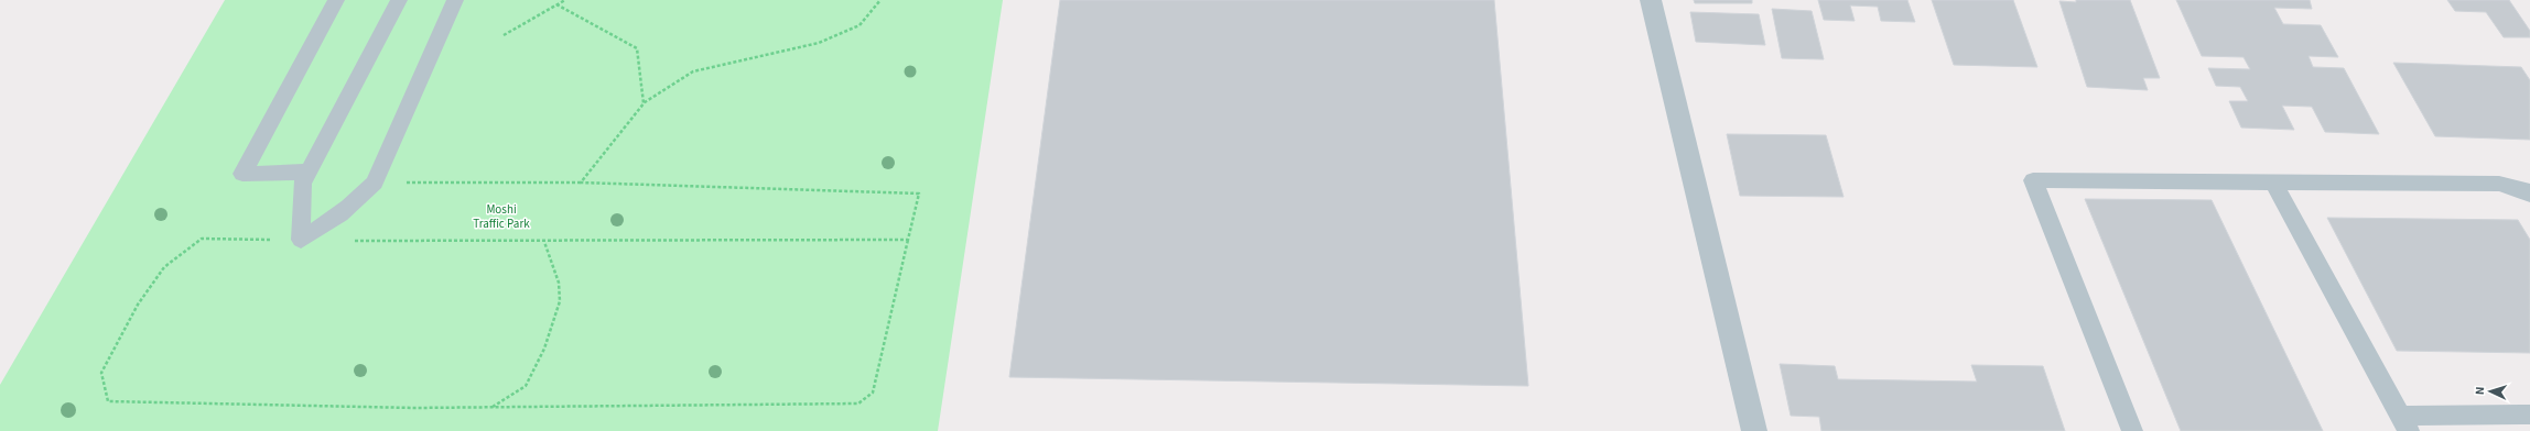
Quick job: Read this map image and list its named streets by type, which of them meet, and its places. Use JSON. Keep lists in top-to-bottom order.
{
  "parks": ["Moshi Traffic Park"],
  "north": "left"
}
